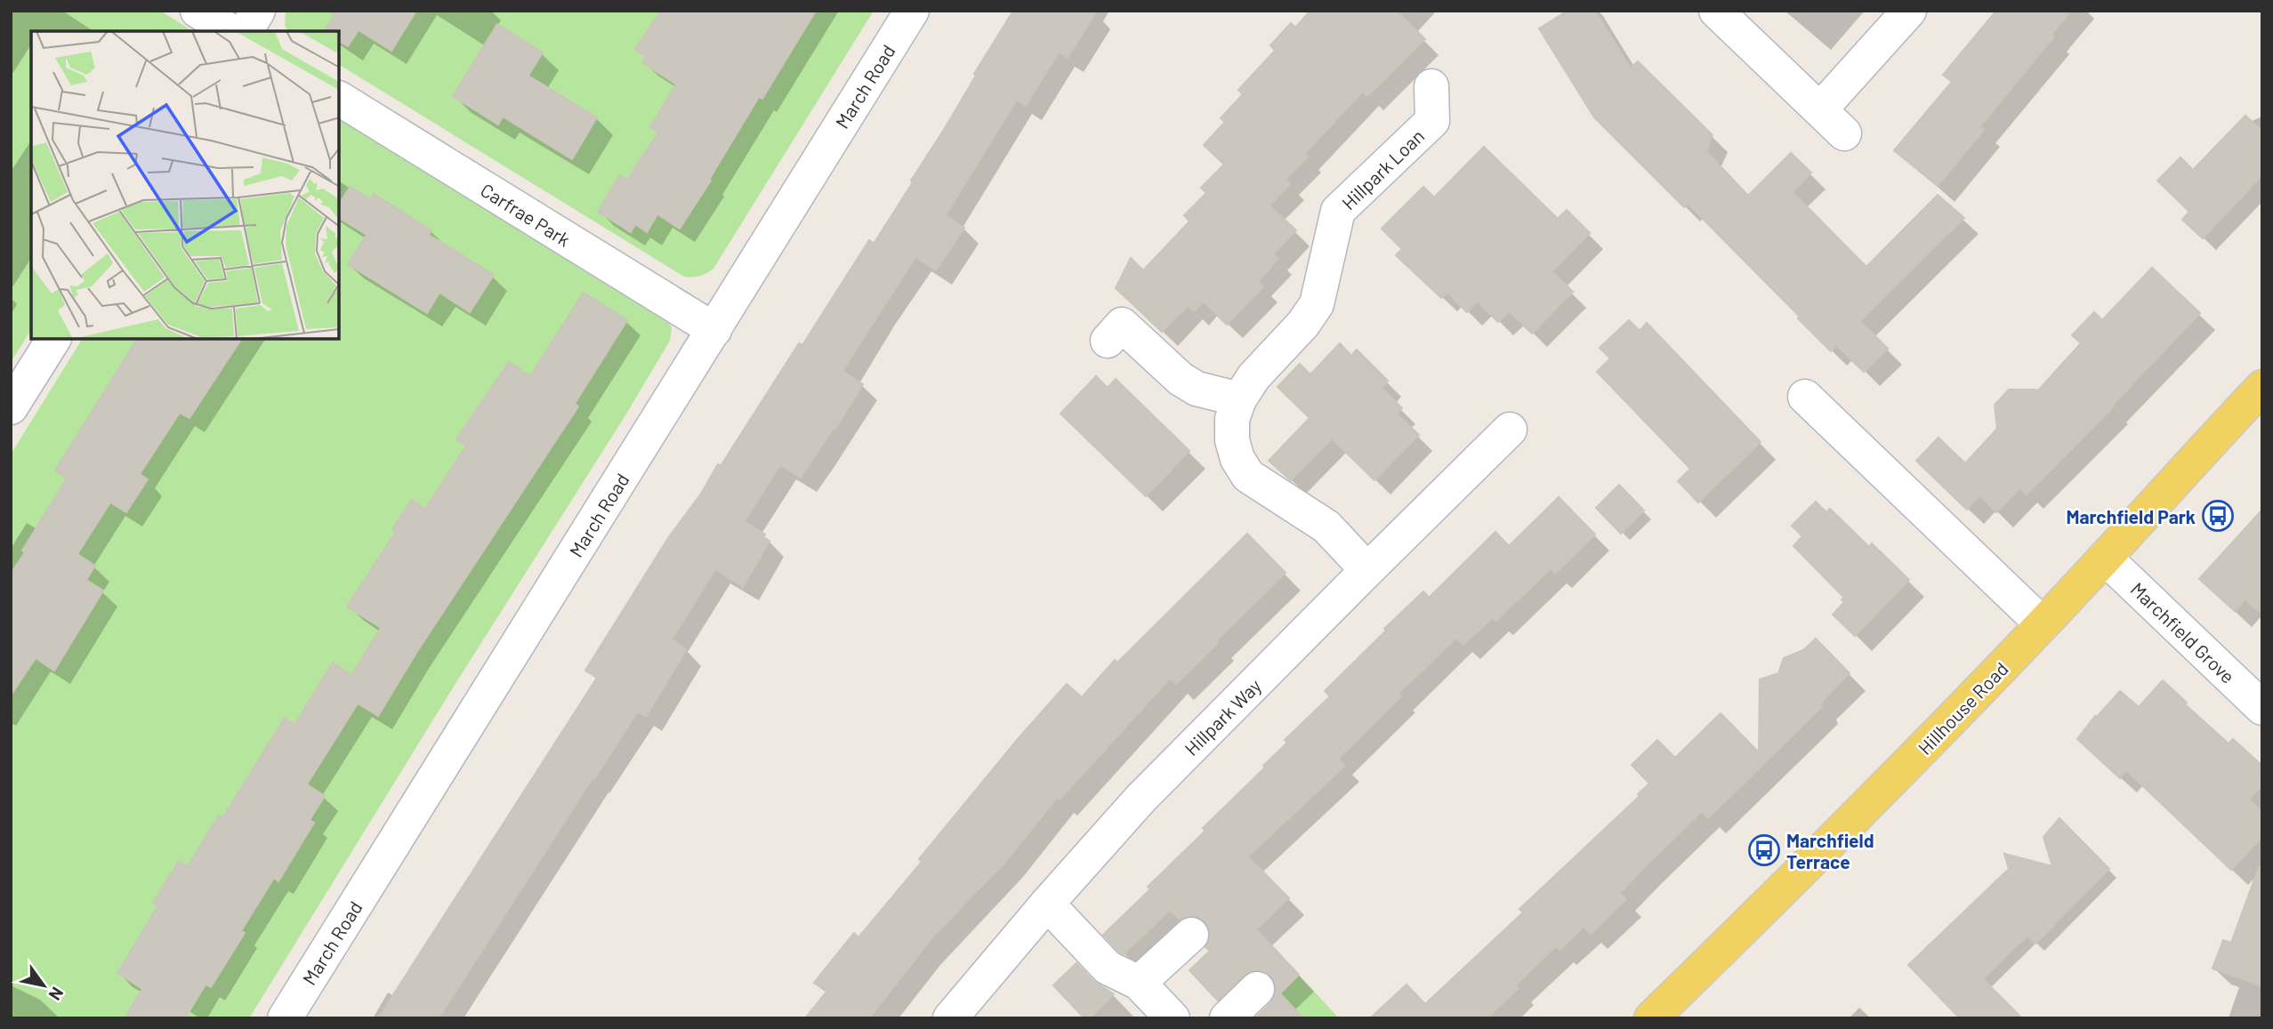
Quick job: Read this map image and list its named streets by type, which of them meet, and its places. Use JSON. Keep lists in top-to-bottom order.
{
  "streets": {
    "main road": ["Hillhouse Road"],
    "street": [
      "March Road",
      "Hillpark Loan",
      "Carfrae Park",
      "Marchfield Grove",
      "Hillpark Way"
    ]
  },
  "crossings": [
    ["March Road", "Carfrae Park"],
    ["Hillpark Loan", "Hillpark Way"],
    ["Marchfield Grove", "Hillhouse Road"]
  ],
  "places": {
    "bus stop": ["Marchfield Park", "Marchfield Terrace"]
  },
  "north": "bottom right"
}
